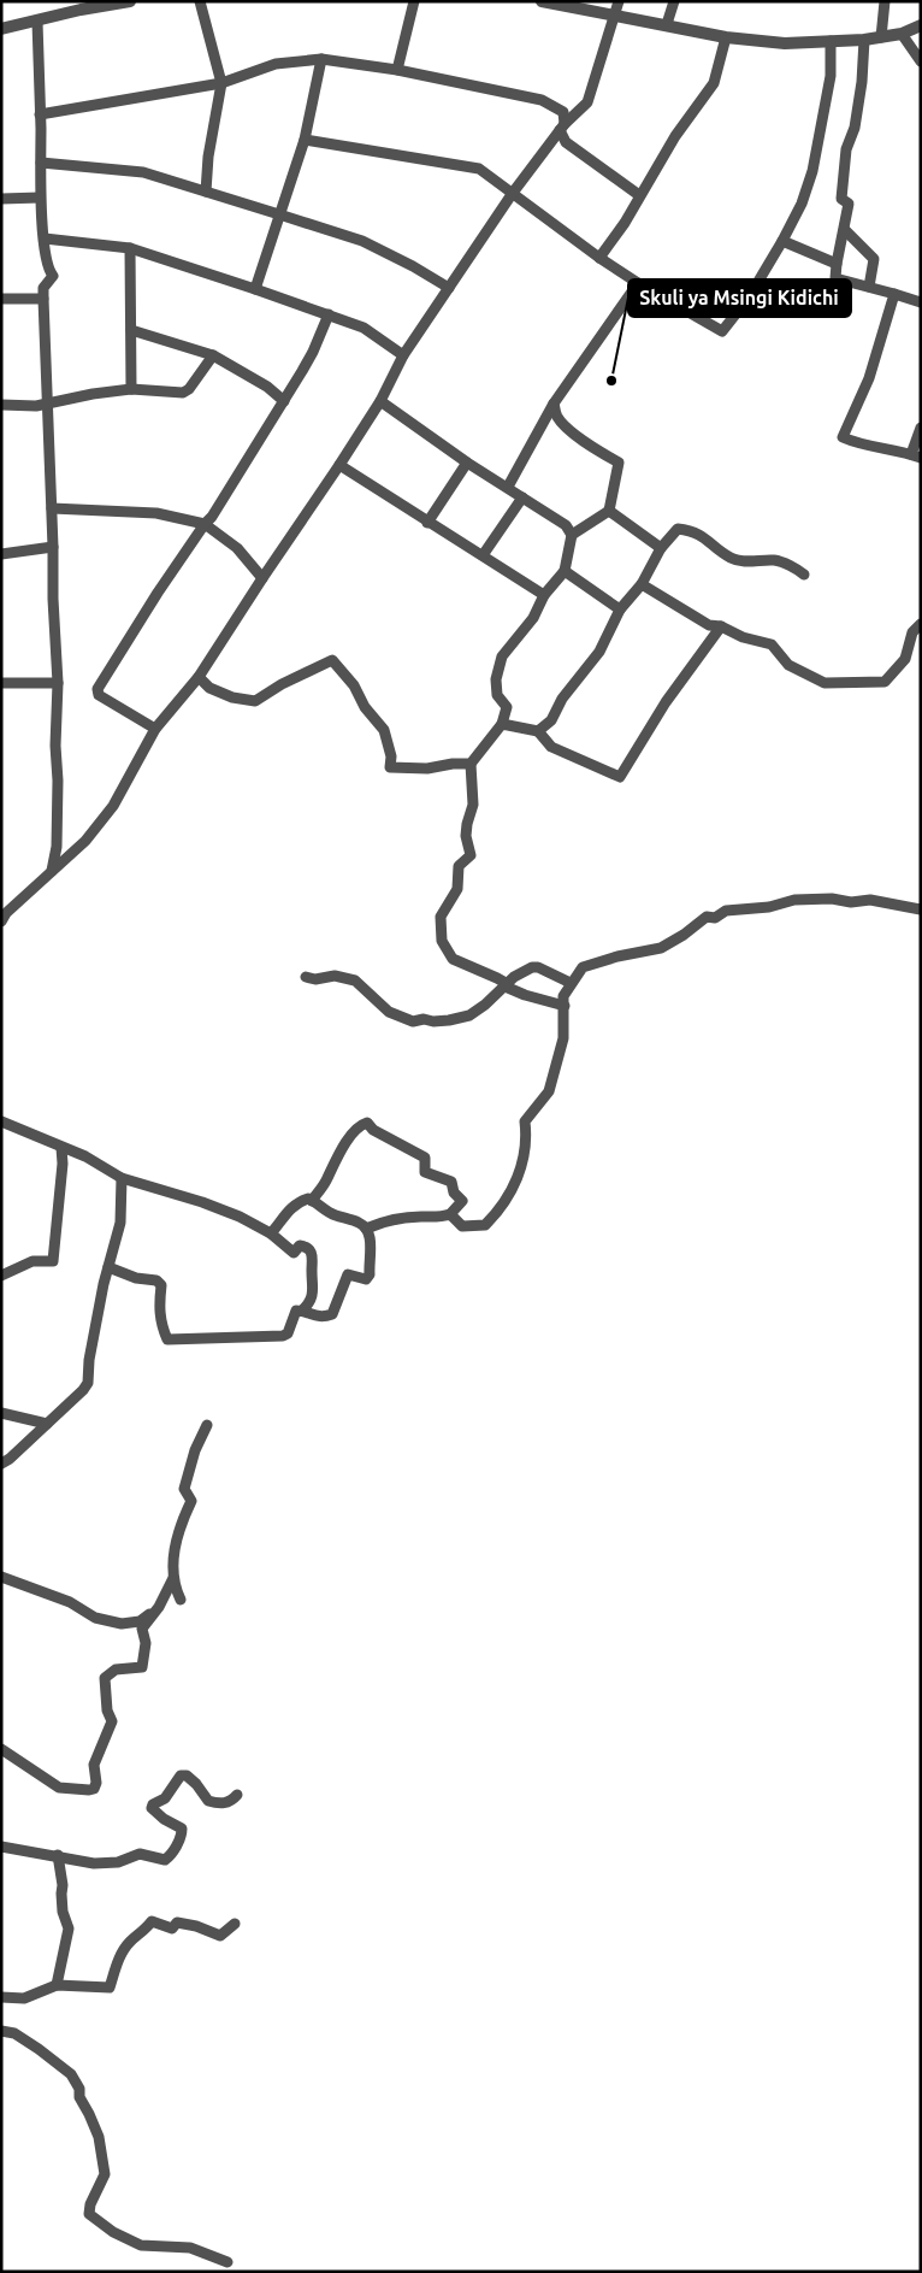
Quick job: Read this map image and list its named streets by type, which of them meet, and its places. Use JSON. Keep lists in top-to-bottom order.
{
  "places": ["Skuli ya Msingi Kidichi"]
}
